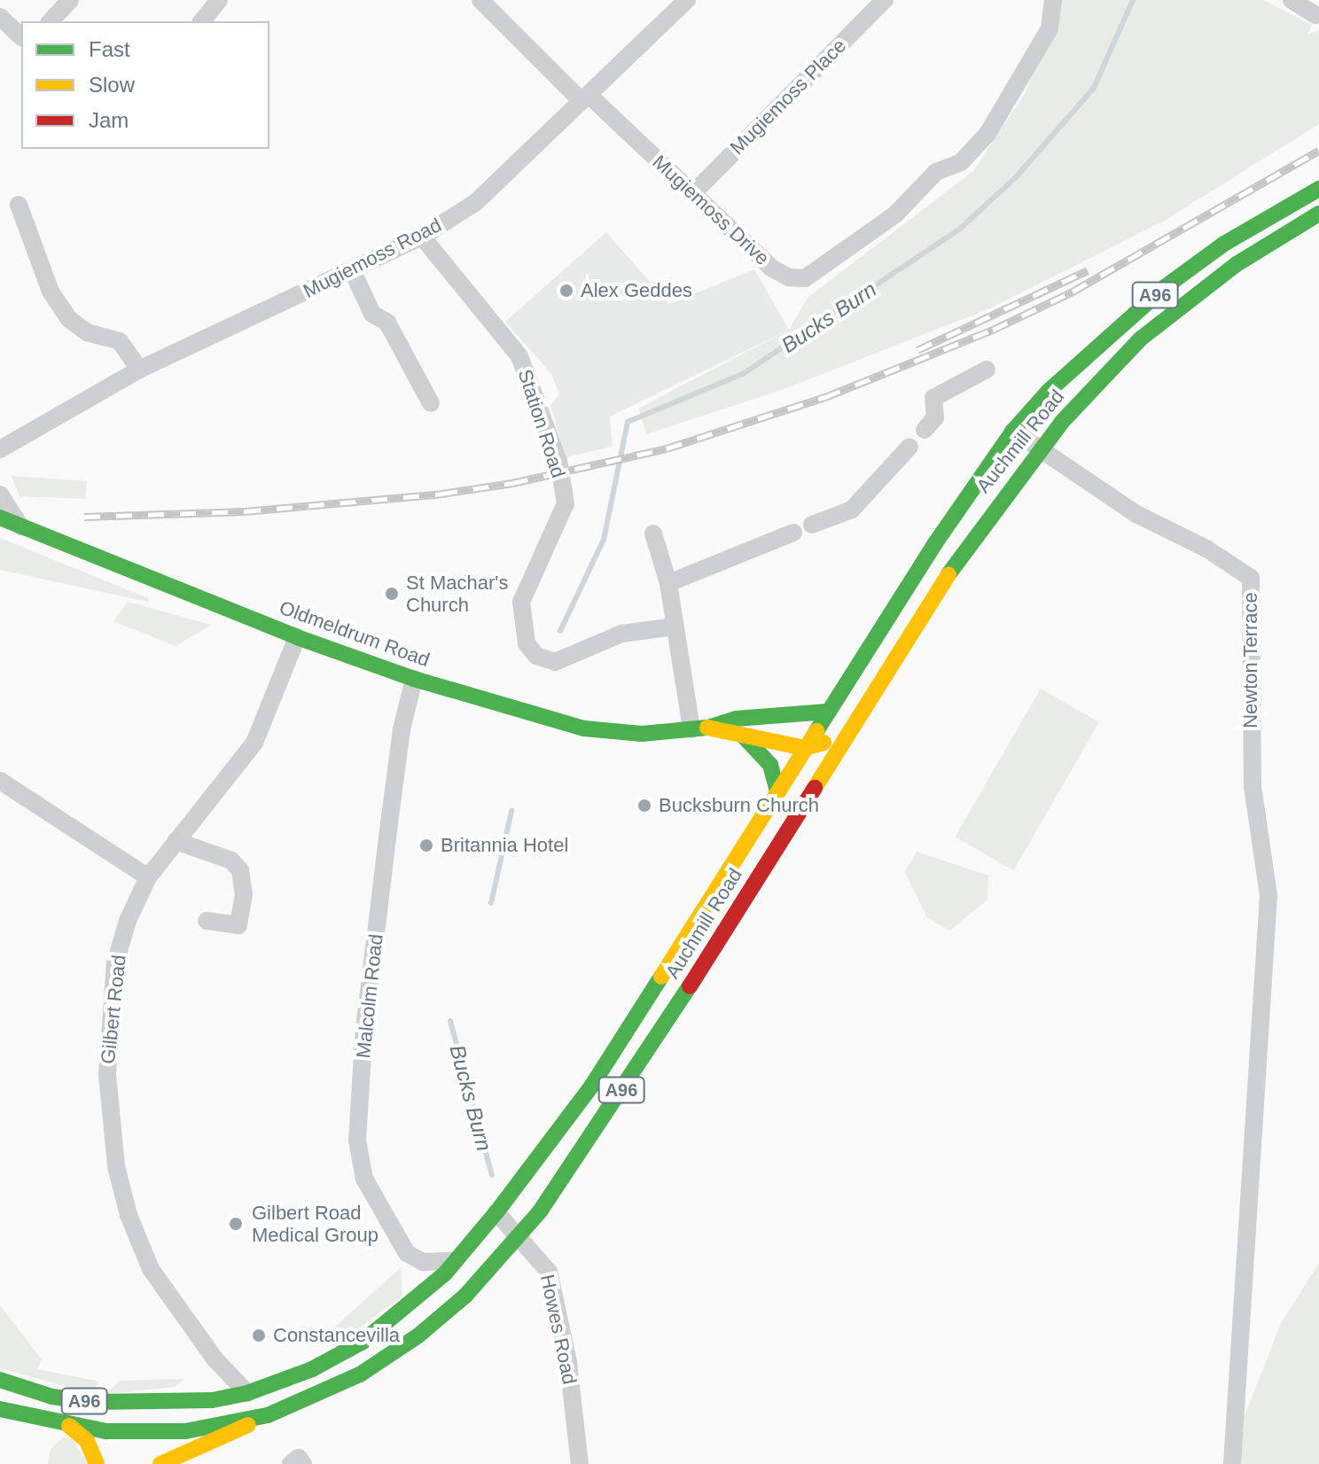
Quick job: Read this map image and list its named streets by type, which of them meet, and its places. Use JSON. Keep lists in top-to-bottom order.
{
  "streets": {
    "main road": ["A96", "Auchmill Road", "Oldmeldrum Road"],
    "street": [
      "Mugiemoss Place",
      "Mugiemoss Drive",
      "Mugiemoss Road",
      "Station Road",
      "Newton Terrace",
      "Malcolm Road",
      "Gilbert Road",
      "Howes Road"
    ]
  },
  "crossings": [
    ["Mugiemoss Place", "Mugiemoss Drive"],
    ["Mugiemoss Drive", "Mugiemoss Road"],
    ["Mugiemoss Road", "Station Road"],
    ["Auchmill Road", "Oldmeldrum Road"],
    ["Auchmill Road", "Newton Terrace"],
    ["Auchmill Road", "Malcolm Road"],
    ["Auchmill Road", "Gilbert Road"],
    ["Auchmill Road", "Howes Road"],
    ["Oldmeldrum Road", "Malcolm Road"],
    ["Oldmeldrum Road", "Gilbert Road"]
  ],
  "water": ["Bucks Burn"],
  "places": [
    "Alex Geddes",
    "St Machar's Church",
    "Bucksburn Church",
    "Britannia Hotel",
    "Gilbert Road Medical Group",
    "Constancevilla"
  ],
  "legend": ["Fast", "Slow", "Jam"]
}
